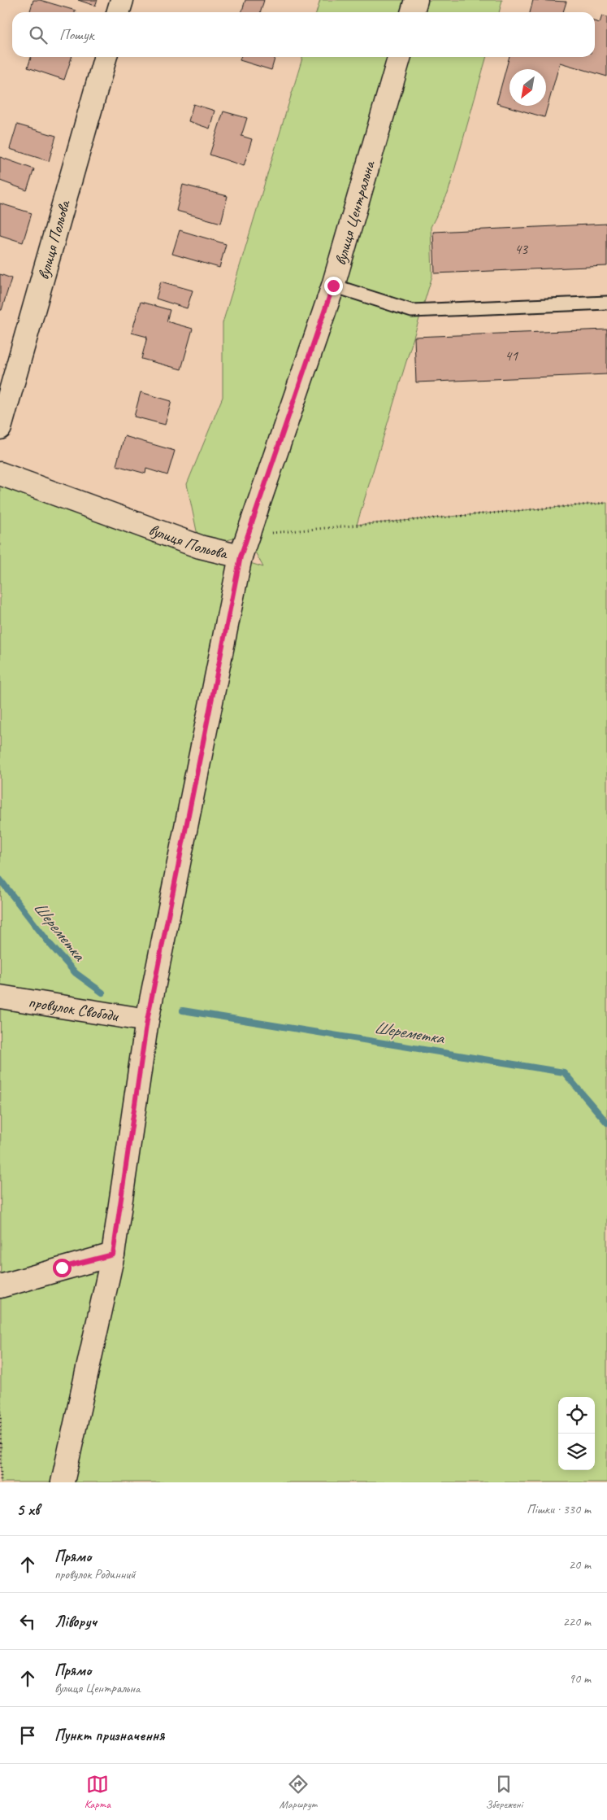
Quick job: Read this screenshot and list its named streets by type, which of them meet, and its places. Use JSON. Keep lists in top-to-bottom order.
{
  "streets": {
    "street": ["вулиця Центральна", "вулиця Польова", "провулок Свободи"]
  },
  "crossings": [
    ["вулиця Центральна", "вулиця Польова"],
    ["вулиця Центральна", "провулок Свободи"]
  ],
  "water": ["Шереметка"],
  "house_numbers": ["43", "41"],
  "north": "bottom left",
  "page": {
    "search": "Пошук",
    "heading": ["5 хв", "Пішки · 330 m"],
    "list": [
      ["Прямо", "провулок Родинний", "20 m"],
      ["Ліворуч", "220 m"],
      ["Прямо", "вулиця Центральна", "90 m"],
      "Пункт призначення"
    ],
    "nav": ["Карта", "Маршрут", "Збережені"]
  }
}
